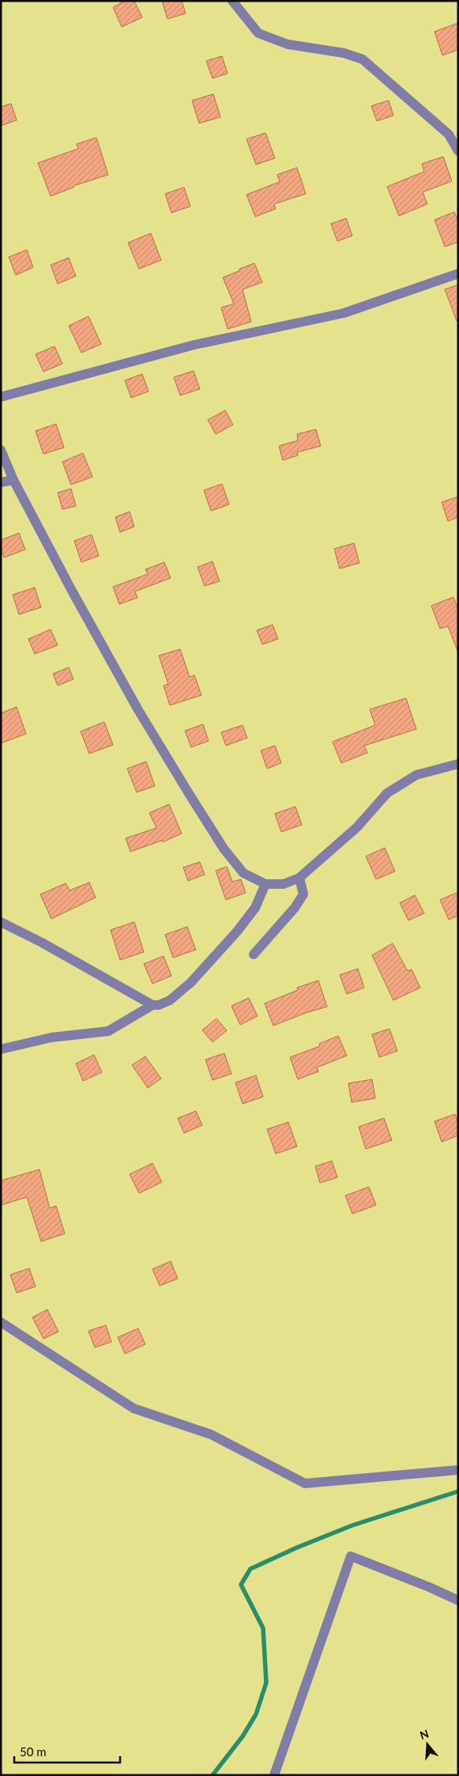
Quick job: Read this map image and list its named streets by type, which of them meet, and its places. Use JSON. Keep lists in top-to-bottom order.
{
  "scale_bar": "50 m",
  "north": "top"
}
